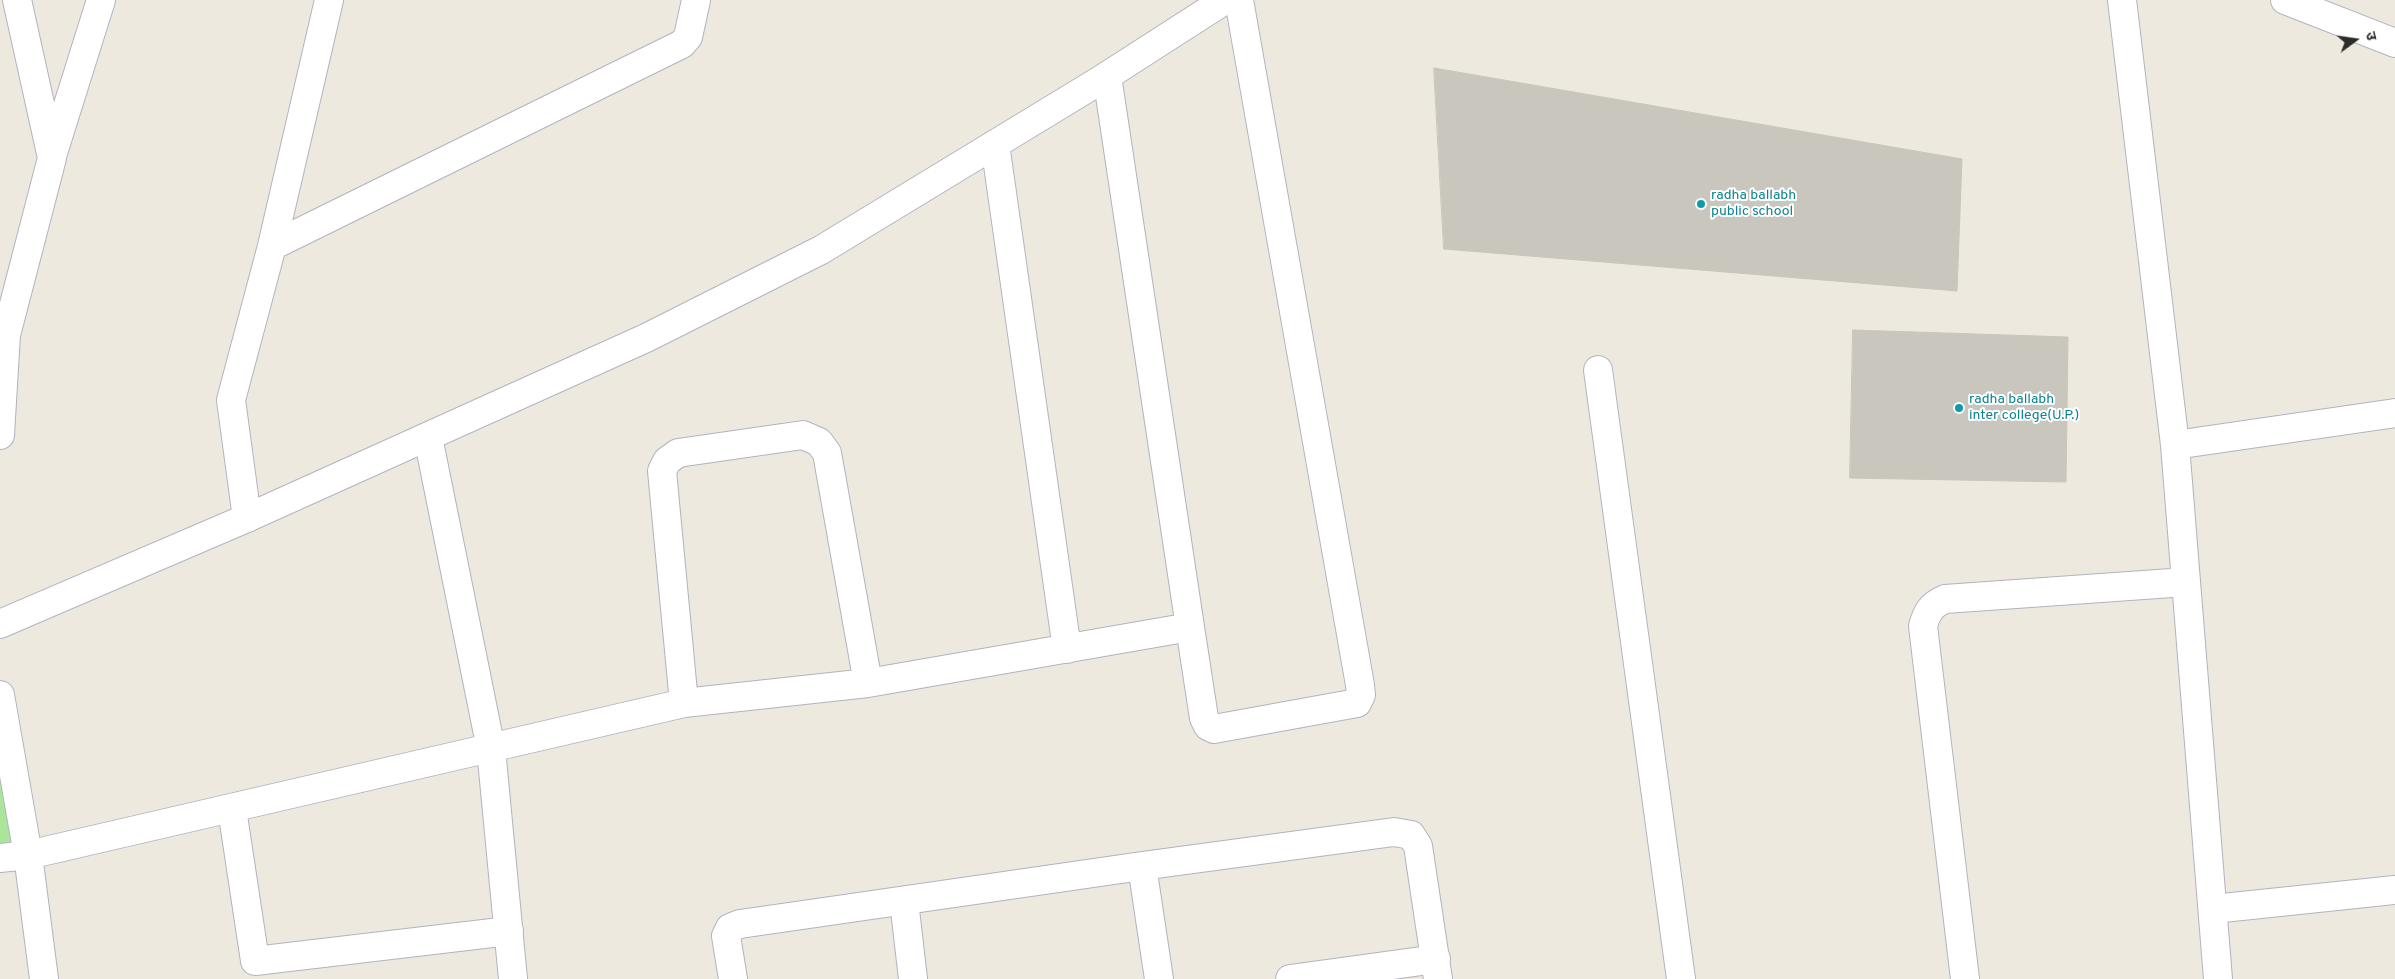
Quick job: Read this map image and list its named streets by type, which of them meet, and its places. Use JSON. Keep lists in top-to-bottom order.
{
  "places": ["radha ballabh public school", "radha ballabh inter college(U.P.)"],
  "north": "right"
}
